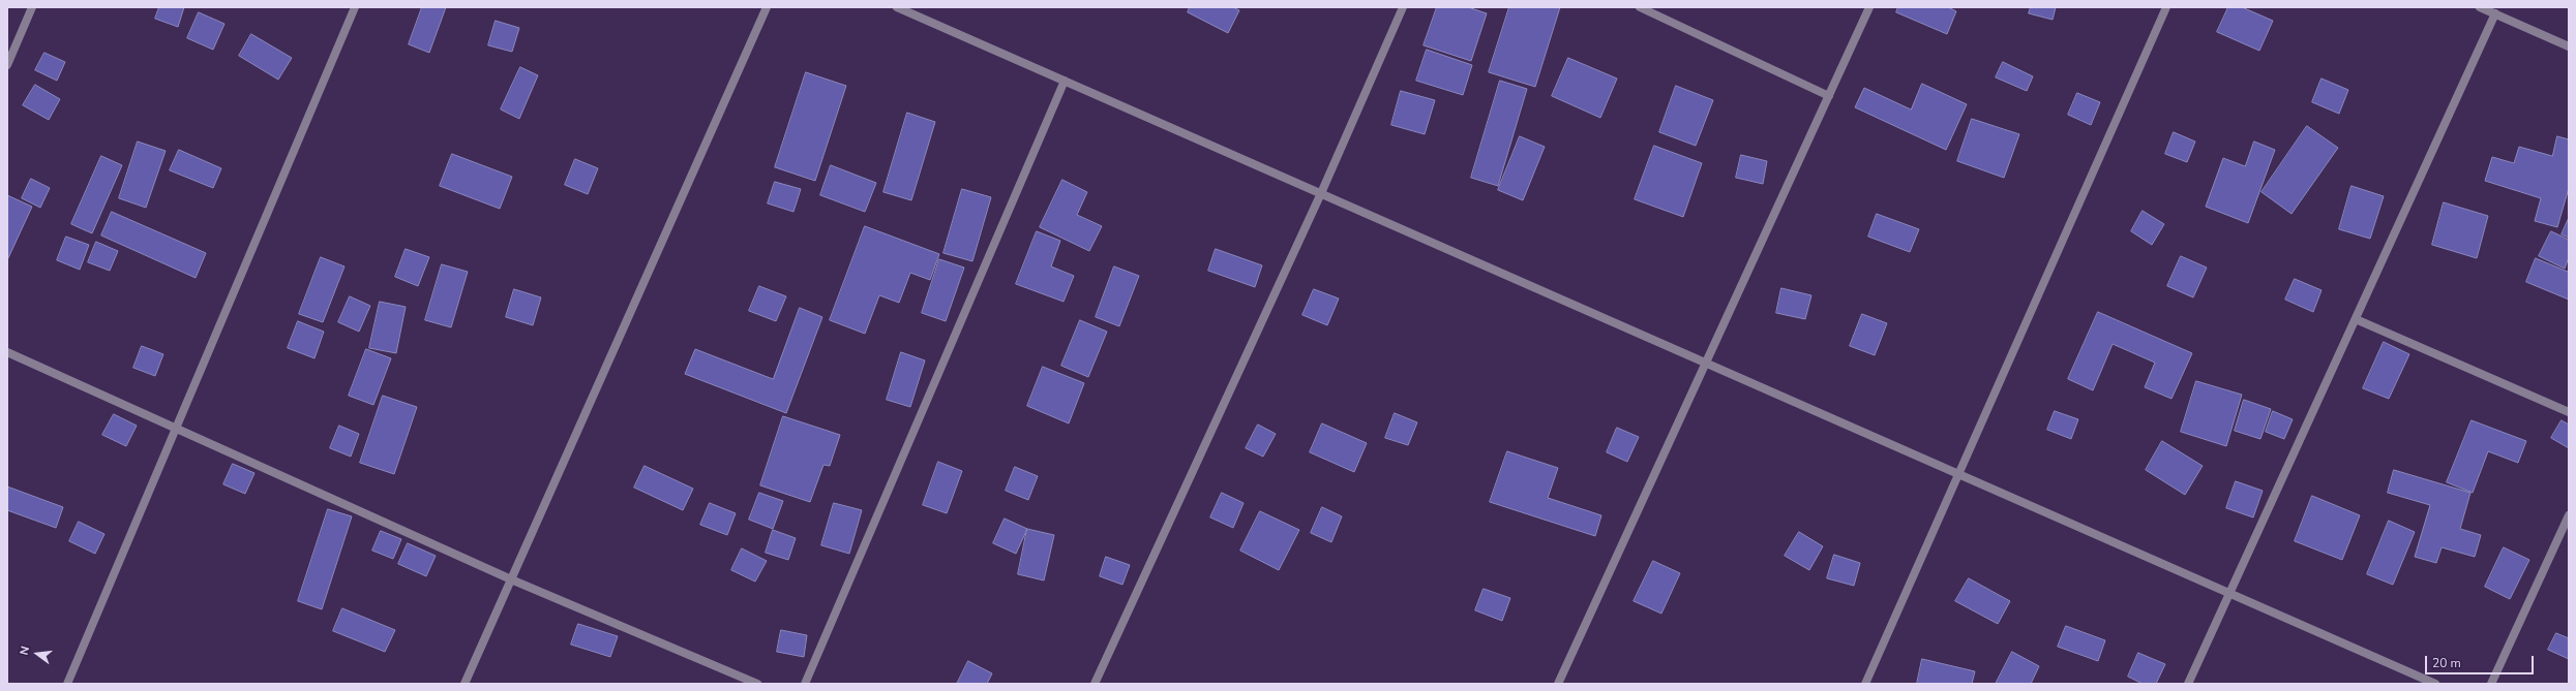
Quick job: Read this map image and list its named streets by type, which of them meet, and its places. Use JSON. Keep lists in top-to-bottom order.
{
  "scale_bar": "20 m",
  "north": "left"
}
